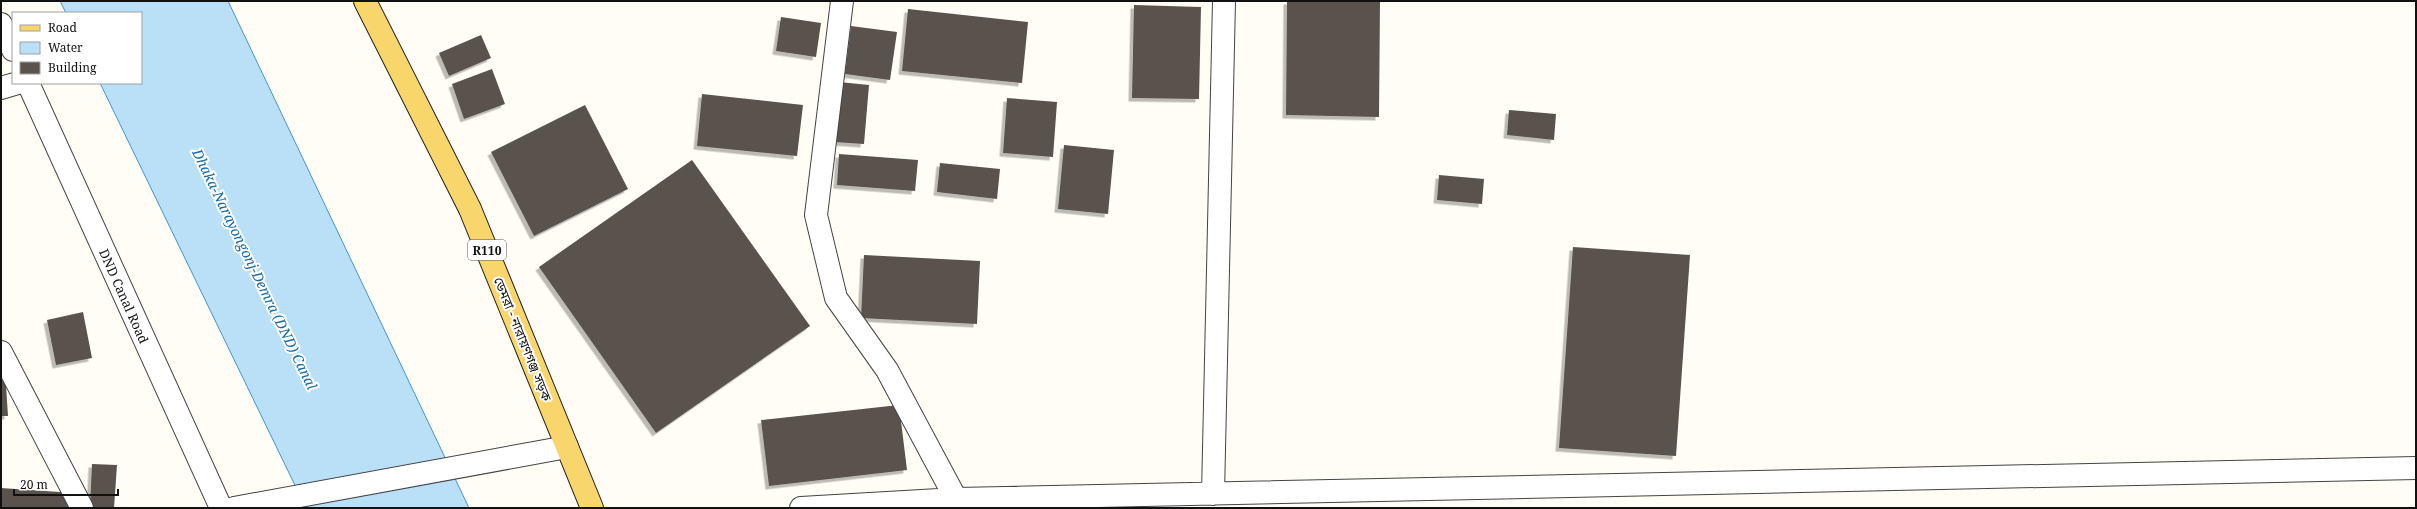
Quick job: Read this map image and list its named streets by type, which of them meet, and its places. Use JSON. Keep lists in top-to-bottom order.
{
  "streets": {
    "main road": ["R110", "ডেমরা - নারায়ণগঞ্জ সড়ক"],
    "street": ["DND Canal Road"]
  },
  "water": ["Dhaka-Narayongonj-Demra (DND) Canal"],
  "legend": ["Road", "Water", "Building"],
  "scale_bar": "20 m"
}
